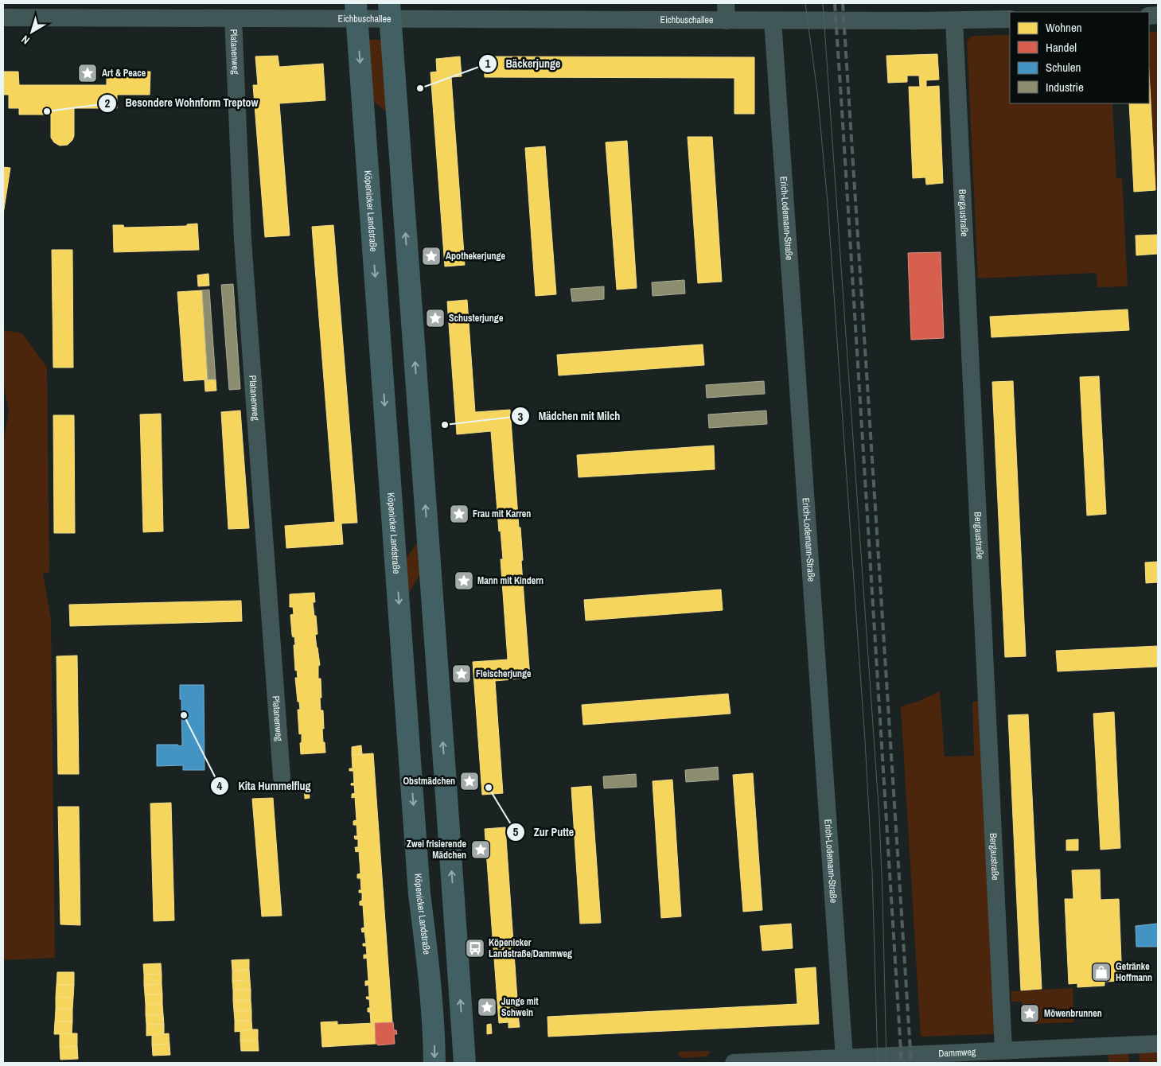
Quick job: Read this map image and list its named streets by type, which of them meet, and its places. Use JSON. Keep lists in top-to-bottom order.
{
  "streets": {
    "main road": ["Köpenicker Landstraße"],
    "street": [
      "Eichbuschallee",
      "Platanenweg",
      "Bergaustraße",
      "Erich-Lodemann-Straße",
      "Dammweg"
    ]
  },
  "crossings": [
    ["Eichbuschallee", "Platanenweg"],
    ["Eichbuschallee", "Köpenicker Landstraße"],
    ["Eichbuschallee", "Bergaustraße"],
    ["Eichbuschallee", "Erich-Lodemann-Straße"],
    ["Bergaustraße", "Dammweg"],
    ["Erich-Lodemann-Straße", "Dammweg"]
  ],
  "places": {
    "place": [
      "Art & Peace",
      "Apothekerjunge",
      "Schusterjunge",
      "Frau mit Karren",
      "Mann mit Kindern",
      "Fleischerjunge",
      "Obstmädchen",
      "Zwei frisierende Mädchen",
      "Junge mit Schwein",
      "Möwenbrunnen"
    ],
    "other": [
      "Bäckerjunge",
      "Besondere Wohnform Treptow",
      "Mädchen mit Milch",
      "Kita Hummelflug",
      "Zur Putte"
    ],
    "bus stop": ["Köpenicker Landstraße/Dammweg"],
    "shop": ["Getränke Hoffmann"]
  },
  "legend": [
    "Wohnen",
    "Handel",
    "Schulen",
    "Industrie"
  ],
  "north": "bottom left"
}
